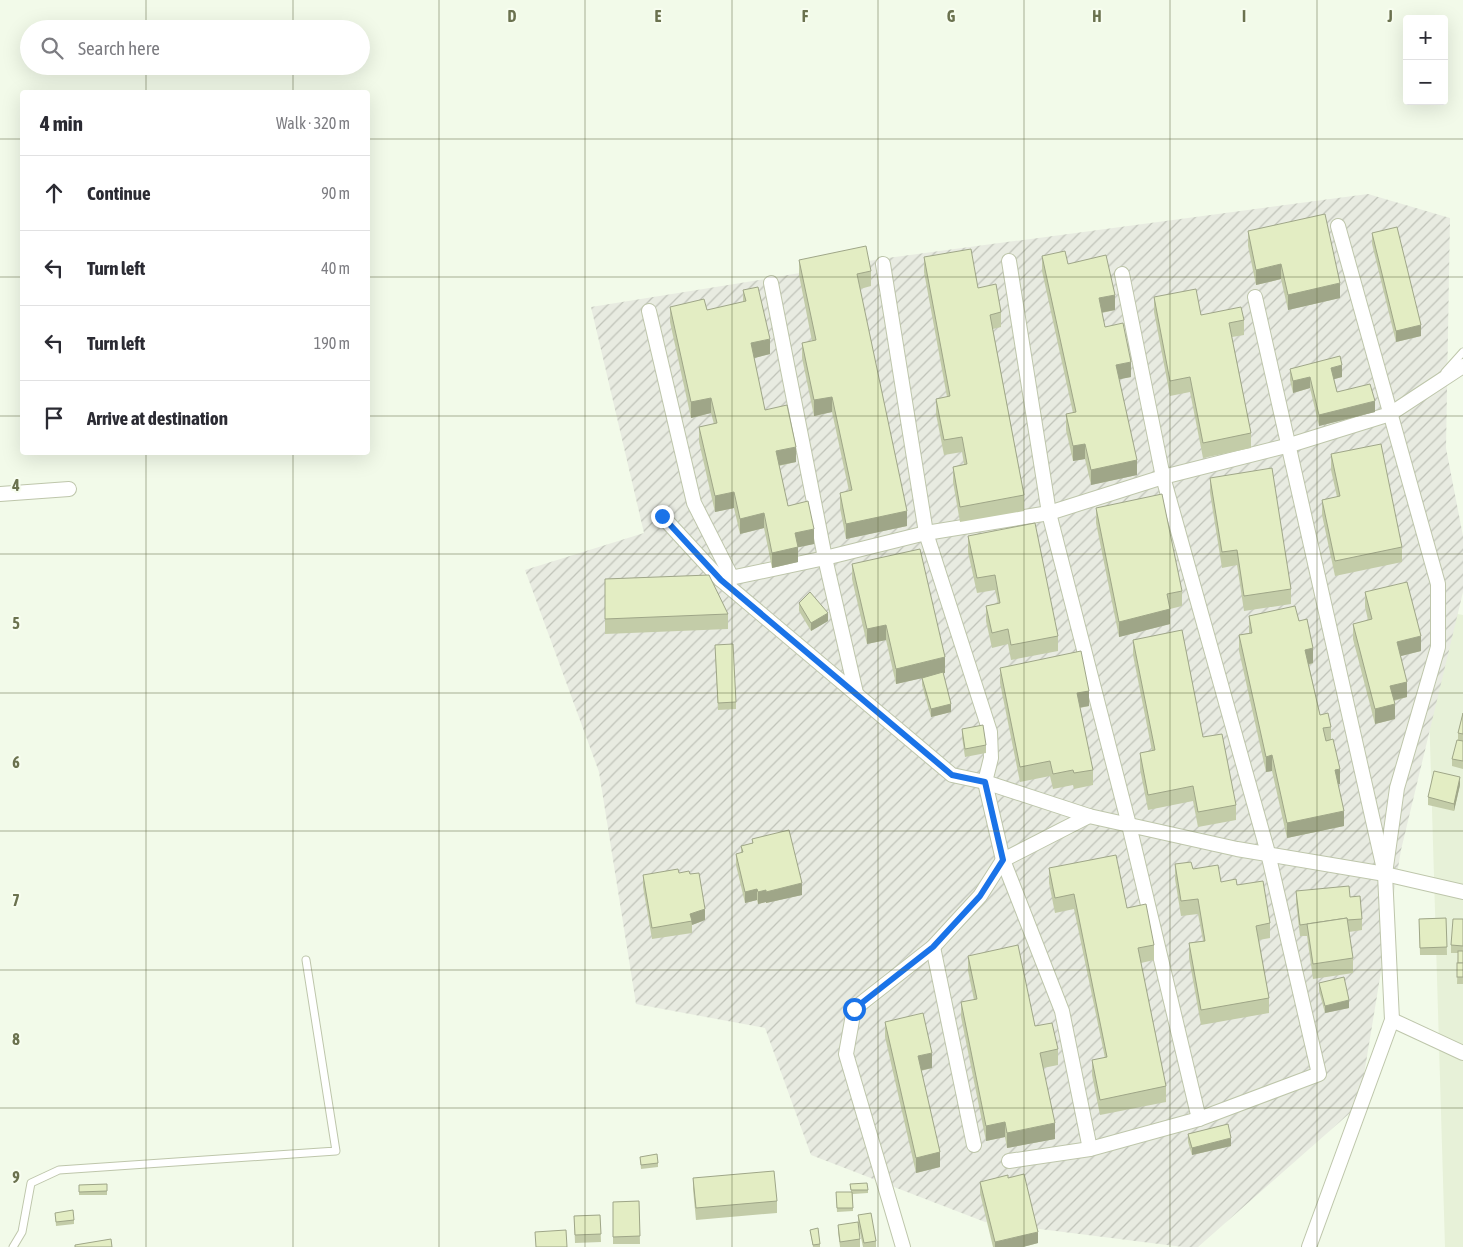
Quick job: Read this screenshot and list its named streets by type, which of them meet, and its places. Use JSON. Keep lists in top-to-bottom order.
{
  "page": {
    "map_buttons": ["+", "−"],
    "search": "Search here",
    "heading": ["4 min", "Walk · 320 m"],
    "list": [
      ["Continue", "90 m"],
      ["Turn left", "40 m"],
      ["Turn left", "190 m"],
      "Arrive at destination"
    ]
  },
  "grid": {
    "columns": [
      "D",
      "E",
      "F",
      "G",
      "H",
      "I",
      "J"
    ],
    "rows": [
      "4",
      "5",
      "6",
      "7",
      "8",
      "9"
    ]
  }
}
